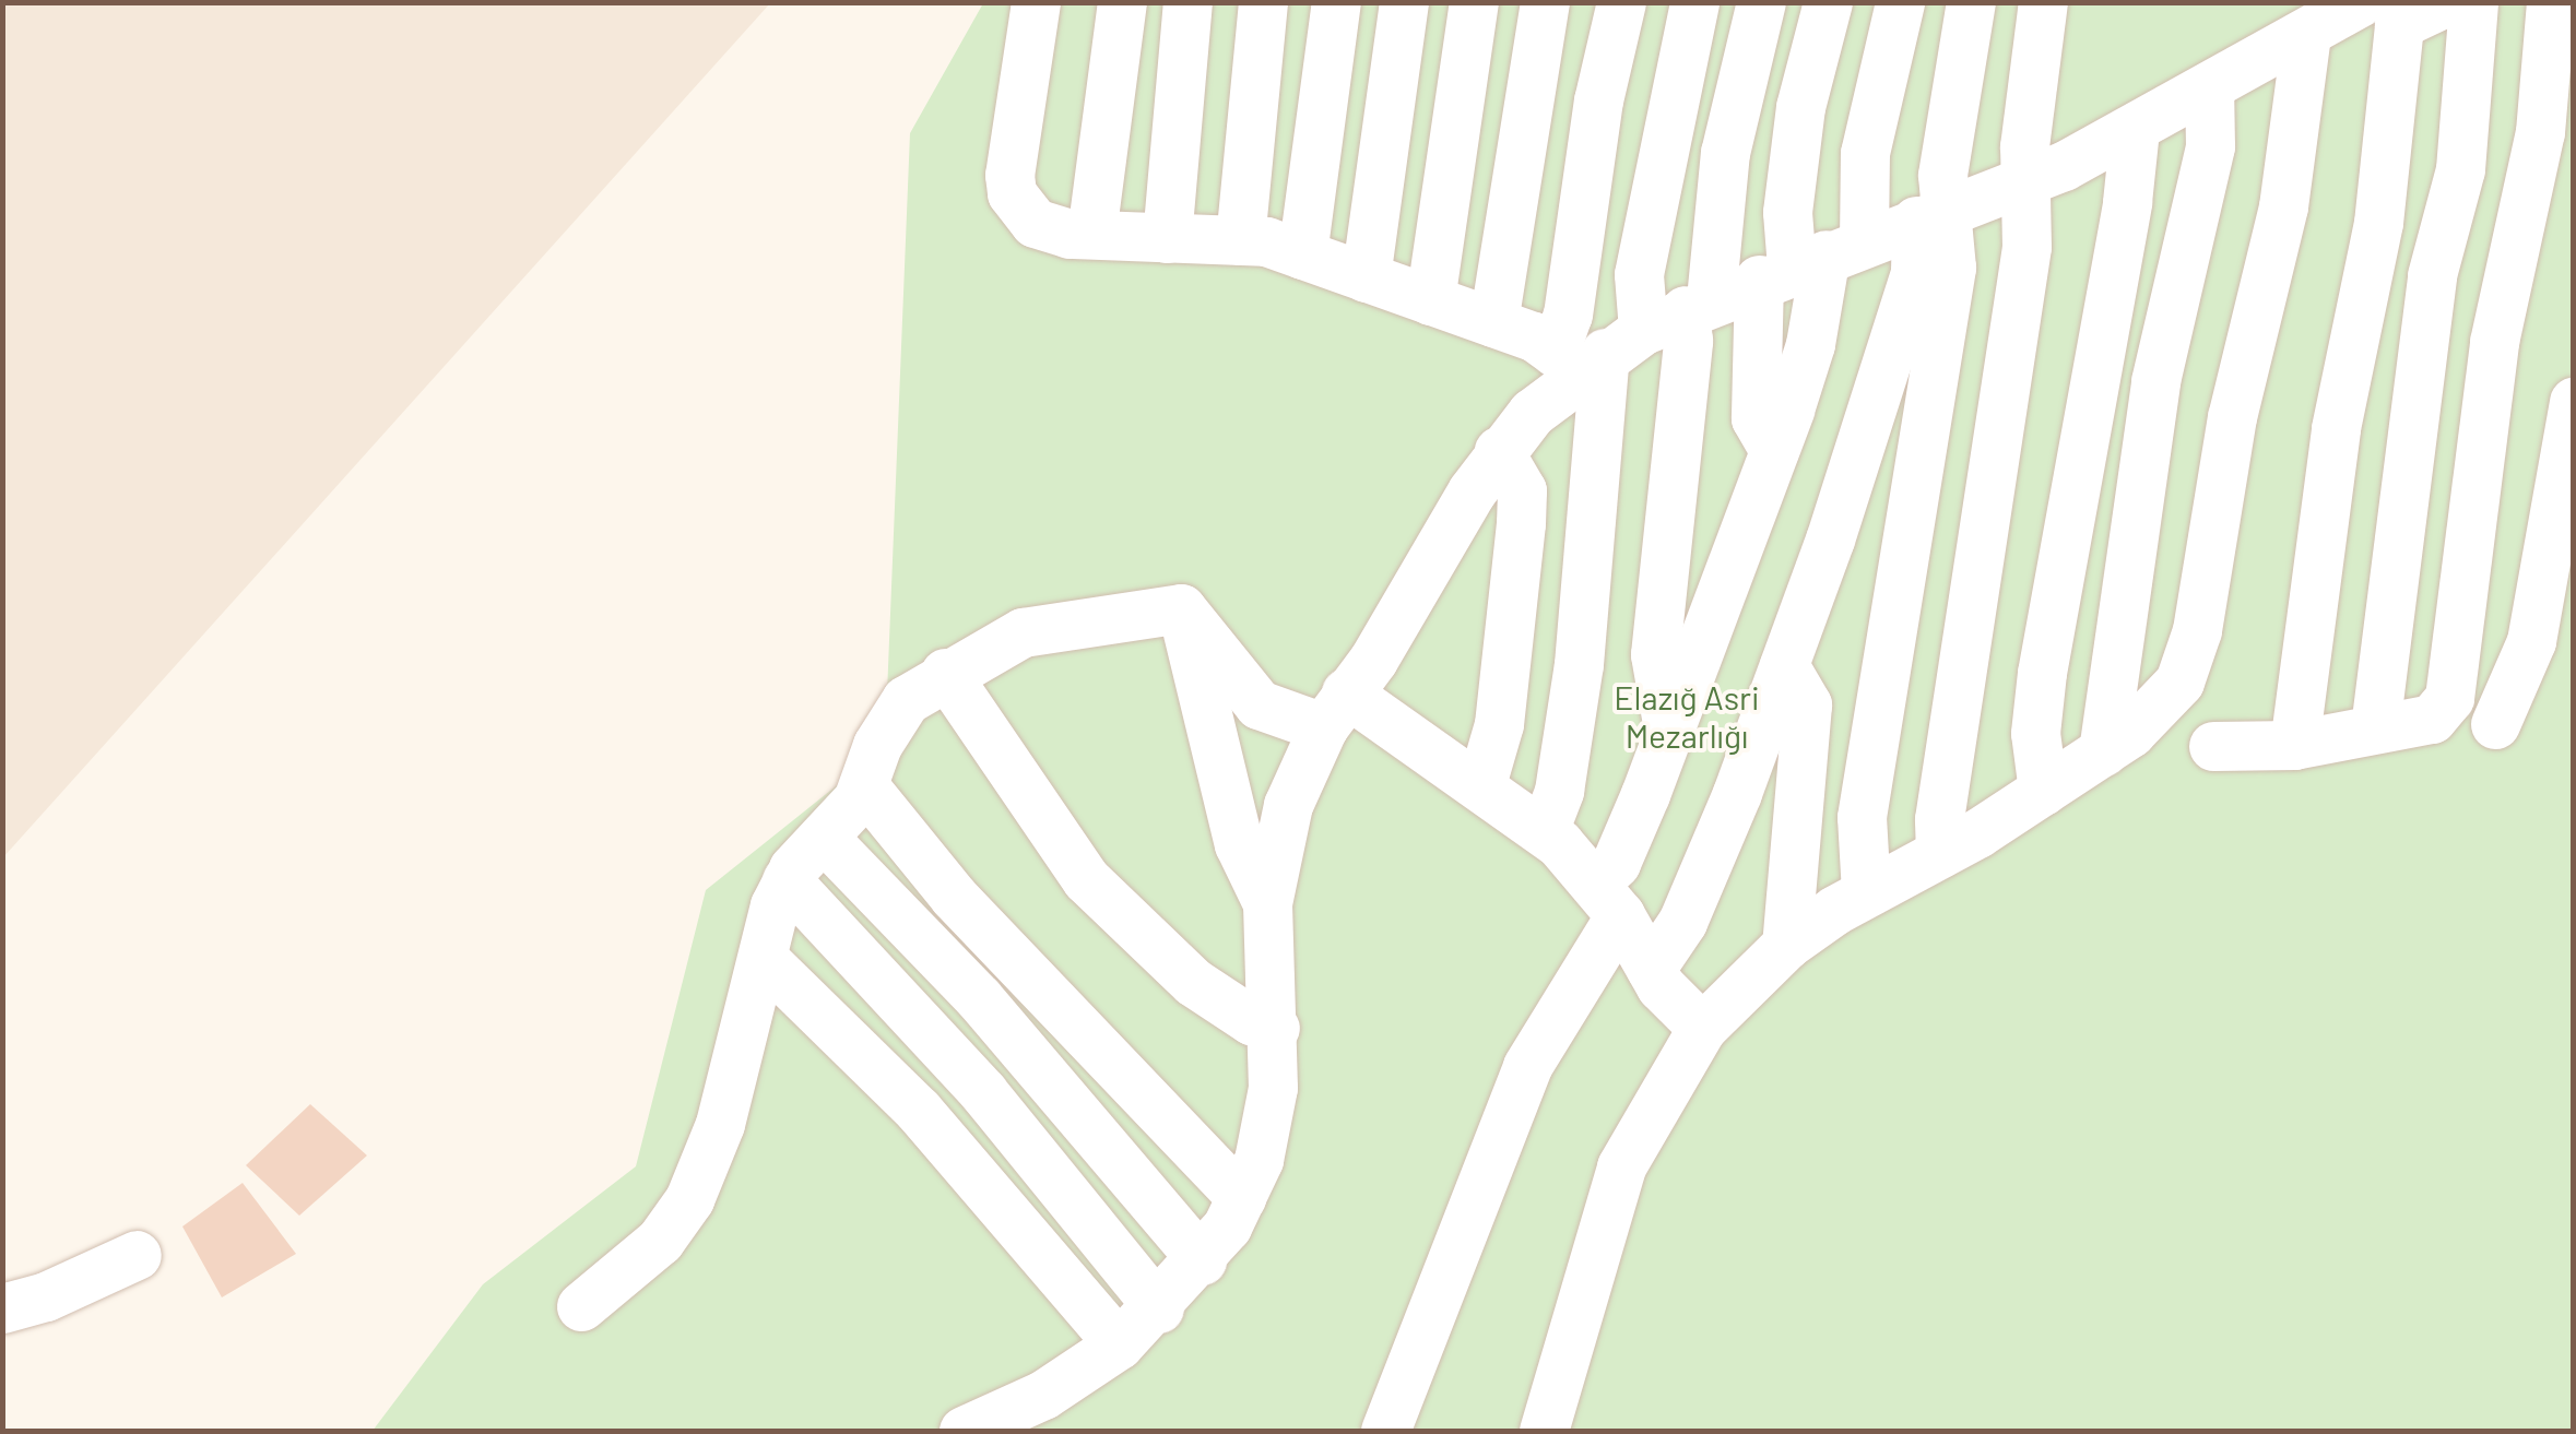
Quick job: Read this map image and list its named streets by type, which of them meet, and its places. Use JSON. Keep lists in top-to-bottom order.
{
  "parks": ["Elazığ Asri Mezarlığı"]
}
